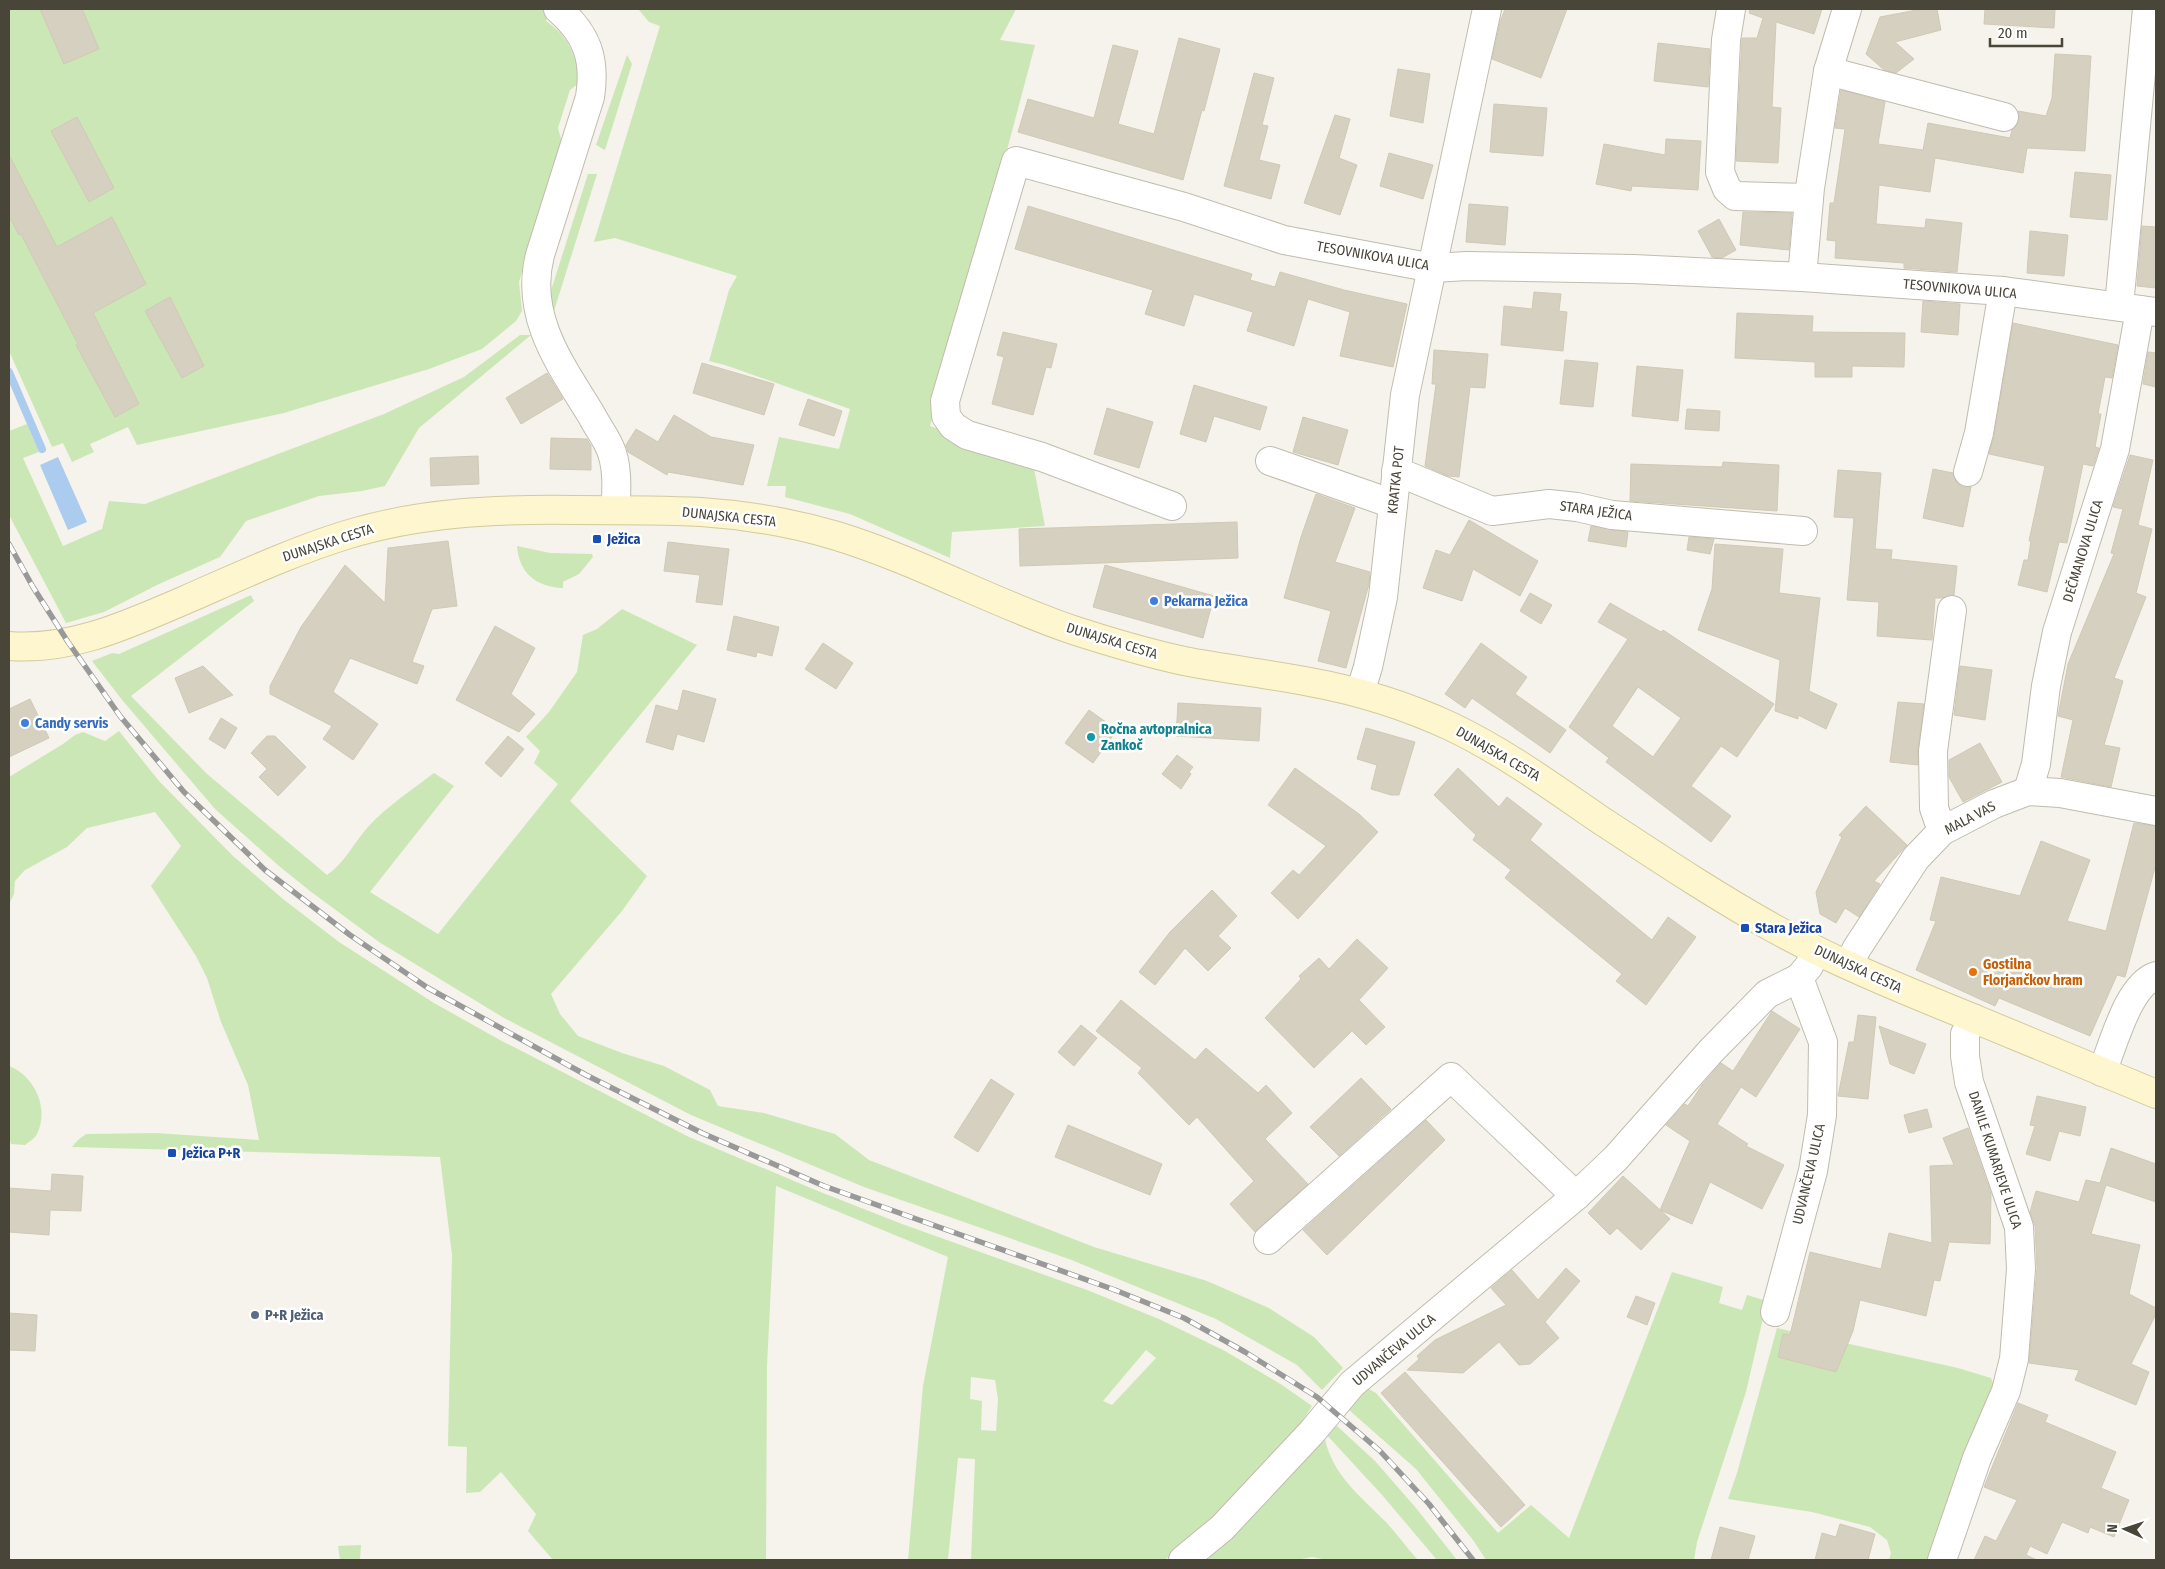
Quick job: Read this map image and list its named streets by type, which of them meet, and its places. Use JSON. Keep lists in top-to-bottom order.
{
  "streets": {
    "main road": ["DUNAJSKA CESTA"],
    "street": [
      "TESOVNIKOVA ULICA",
      "KRATKA POT",
      "STARA JEŽICA",
      "DEČMANOVA ULICA",
      "MALA VAS",
      "DANILE KUMARJEVE ULICA",
      "UDVANČEVA ULICA"
    ]
  },
  "crossings": [
    ["TESOVNIKOVA ULICA", "KRATKA POT"],
    ["TESOVNIKOVA ULICA", "DEČMANOVA ULICA"],
    ["KRATKA POT", "STARA JEŽICA"],
    ["KRATKA POT", "DUNAJSKA CESTA"],
    ["DUNAJSKA CESTA", "MALA VAS"],
    ["DUNAJSKA CESTA", "DANILE KUMARJEVE ULICA"],
    ["DUNAJSKA CESTA", "UDVANČEVA ULICA"],
    ["DEČMANOVA ULICA", "MALA VAS"]
  ],
  "places": {
    "transit": ["Ježica", "Stara Ježica", "Ježica P+R"],
    "other": [
      "Pekarna Ježica",
      "Candy servis",
      "Ročna avtopralnica Zankoč",
      "Gostilna Florjančkov hram",
      "P+R Ježica"
    ]
  },
  "scale_bar": "20 m",
  "north": "left"
}
